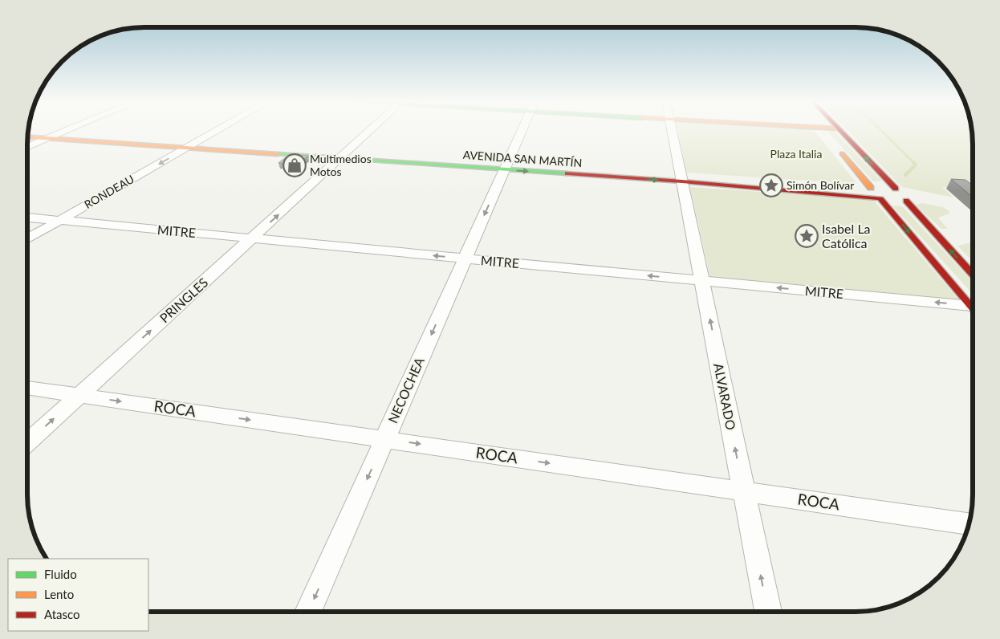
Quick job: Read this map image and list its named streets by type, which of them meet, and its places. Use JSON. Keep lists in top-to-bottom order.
{
  "streets": {
    "street": [
      "AVENIDA SAN MARTÍN",
      "RONDEAU",
      "MITRE",
      "PRINGLES",
      "NECOCHEA",
      "ALVARADO",
      "ROCA"
    ]
  },
  "crossings": [
    ["AVENIDA SAN MARTÍN", "RONDEAU"],
    ["AVENIDA SAN MARTÍN", "PRINGLES"],
    ["AVENIDA SAN MARTÍN", "NECOCHEA"],
    ["AVENIDA SAN MARTÍN", "ALVARADO"],
    ["RONDEAU", "MITRE"],
    ["MITRE", "PRINGLES"],
    ["MITRE", "NECOCHEA"],
    ["MITRE", "ALVARADO"],
    ["PRINGLES", "ROCA"],
    ["NECOCHEA", "ROCA"],
    ["ALVARADO", "ROCA"]
  ],
  "one_way": [
    "RONDEAU",
    "MITRE",
    "PRINGLES",
    "NECOCHEA",
    "ALVARADO",
    "ROCA"
  ],
  "parks": ["Plaza Italia"],
  "places": {
    "shop": ["Multimedios Motos"],
    "place": ["Simón Bolívar", "Isabel La Católica"]
  },
  "legend": ["Fluido", "Lento", "Atasco"]
}
